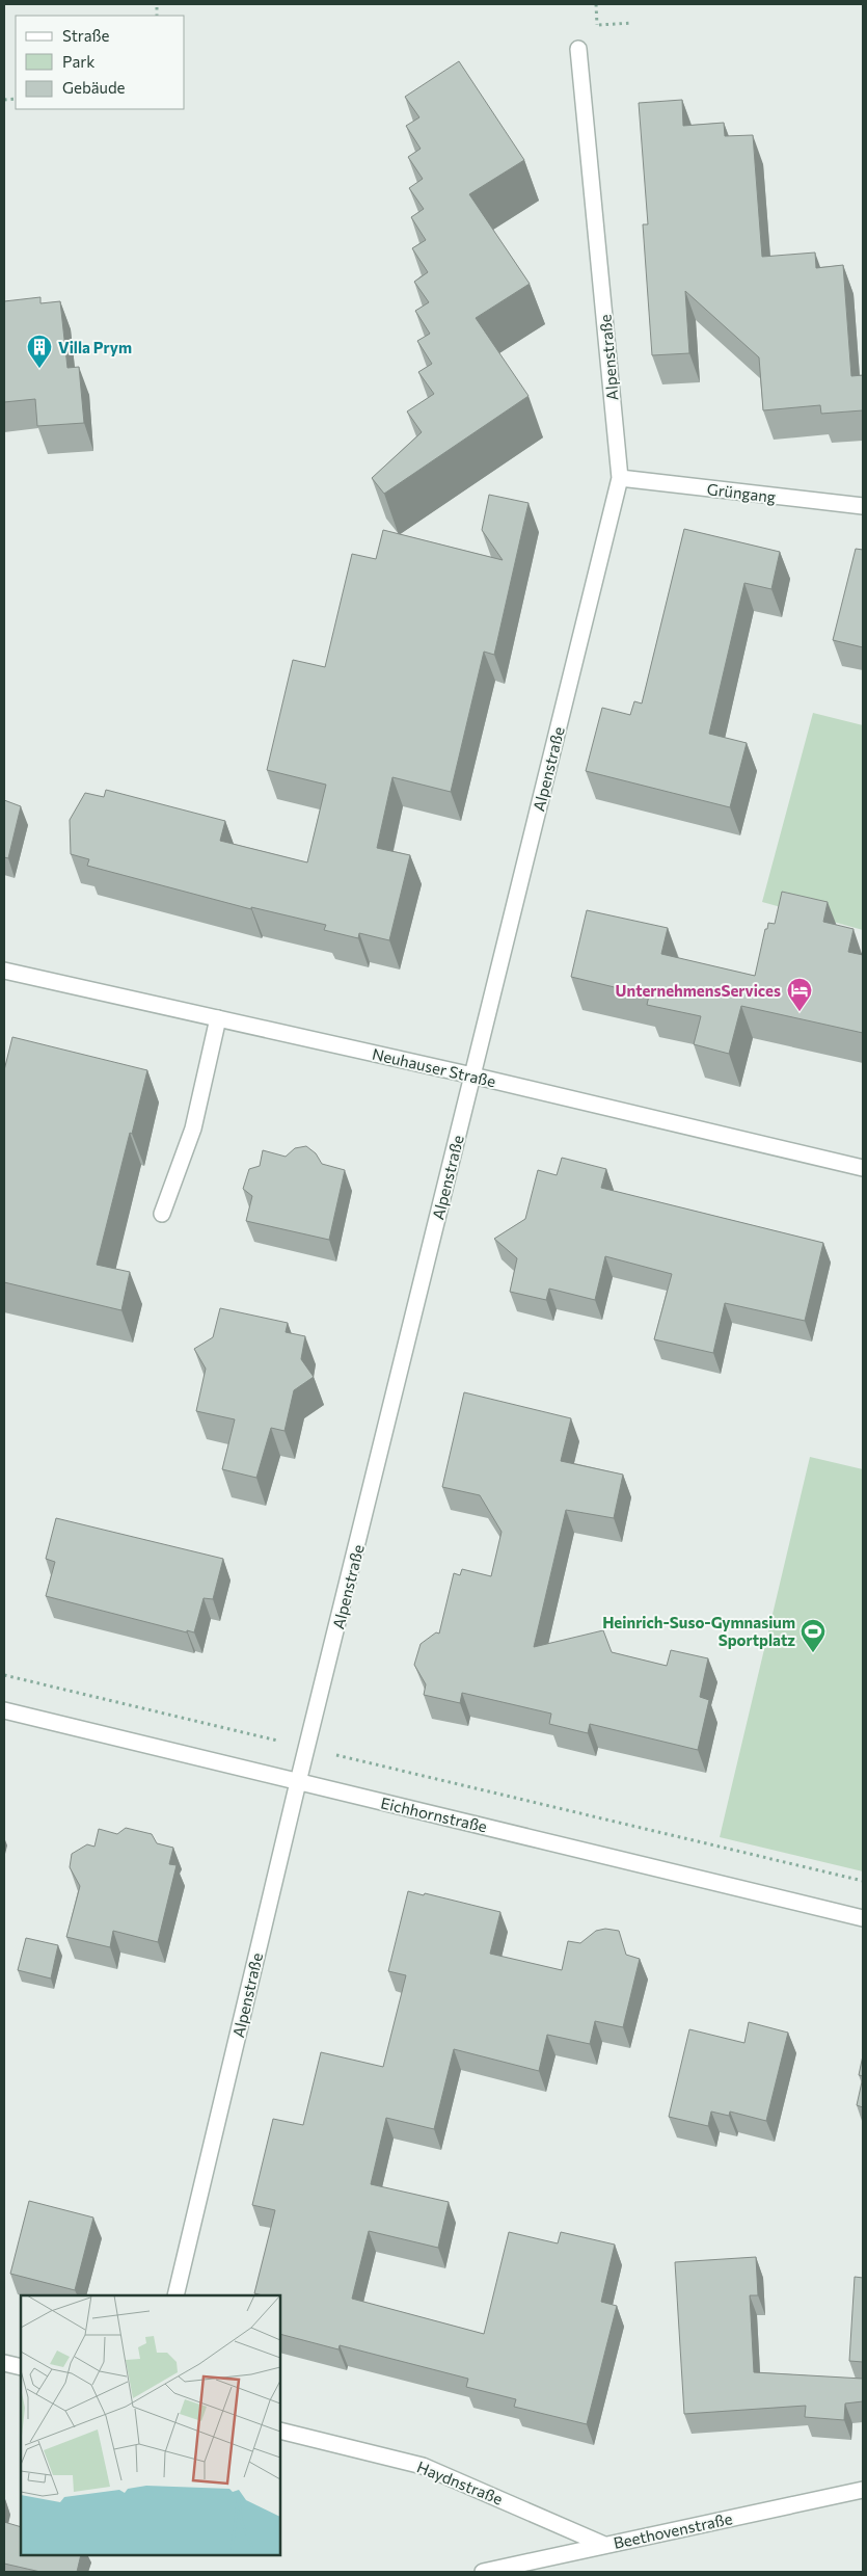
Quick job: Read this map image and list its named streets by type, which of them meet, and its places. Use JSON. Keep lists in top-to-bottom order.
{
  "streets": {
    "street": [
      "Alpenstraße",
      "Grüngang",
      "Neuhauser Straße",
      "Eichhornstraße",
      "Haydnstraße",
      "Beethovenstraße"
    ]
  },
  "crossings": [
    ["Alpenstraße", "Grüngang"],
    ["Alpenstraße", "Neuhauser Straße"],
    ["Alpenstraße", "Eichhornstraße"],
    ["Haydnstraße", "Beethovenstraße"]
  ],
  "places": {
    "building": ["Villa Prym"],
    "hotel": ["UnternehmensServices"],
    "sports": ["Heinrich-Suso-Gymnasium Sportplatz"]
  },
  "legend": ["Straße", "Park", "Gebäude"]
}
